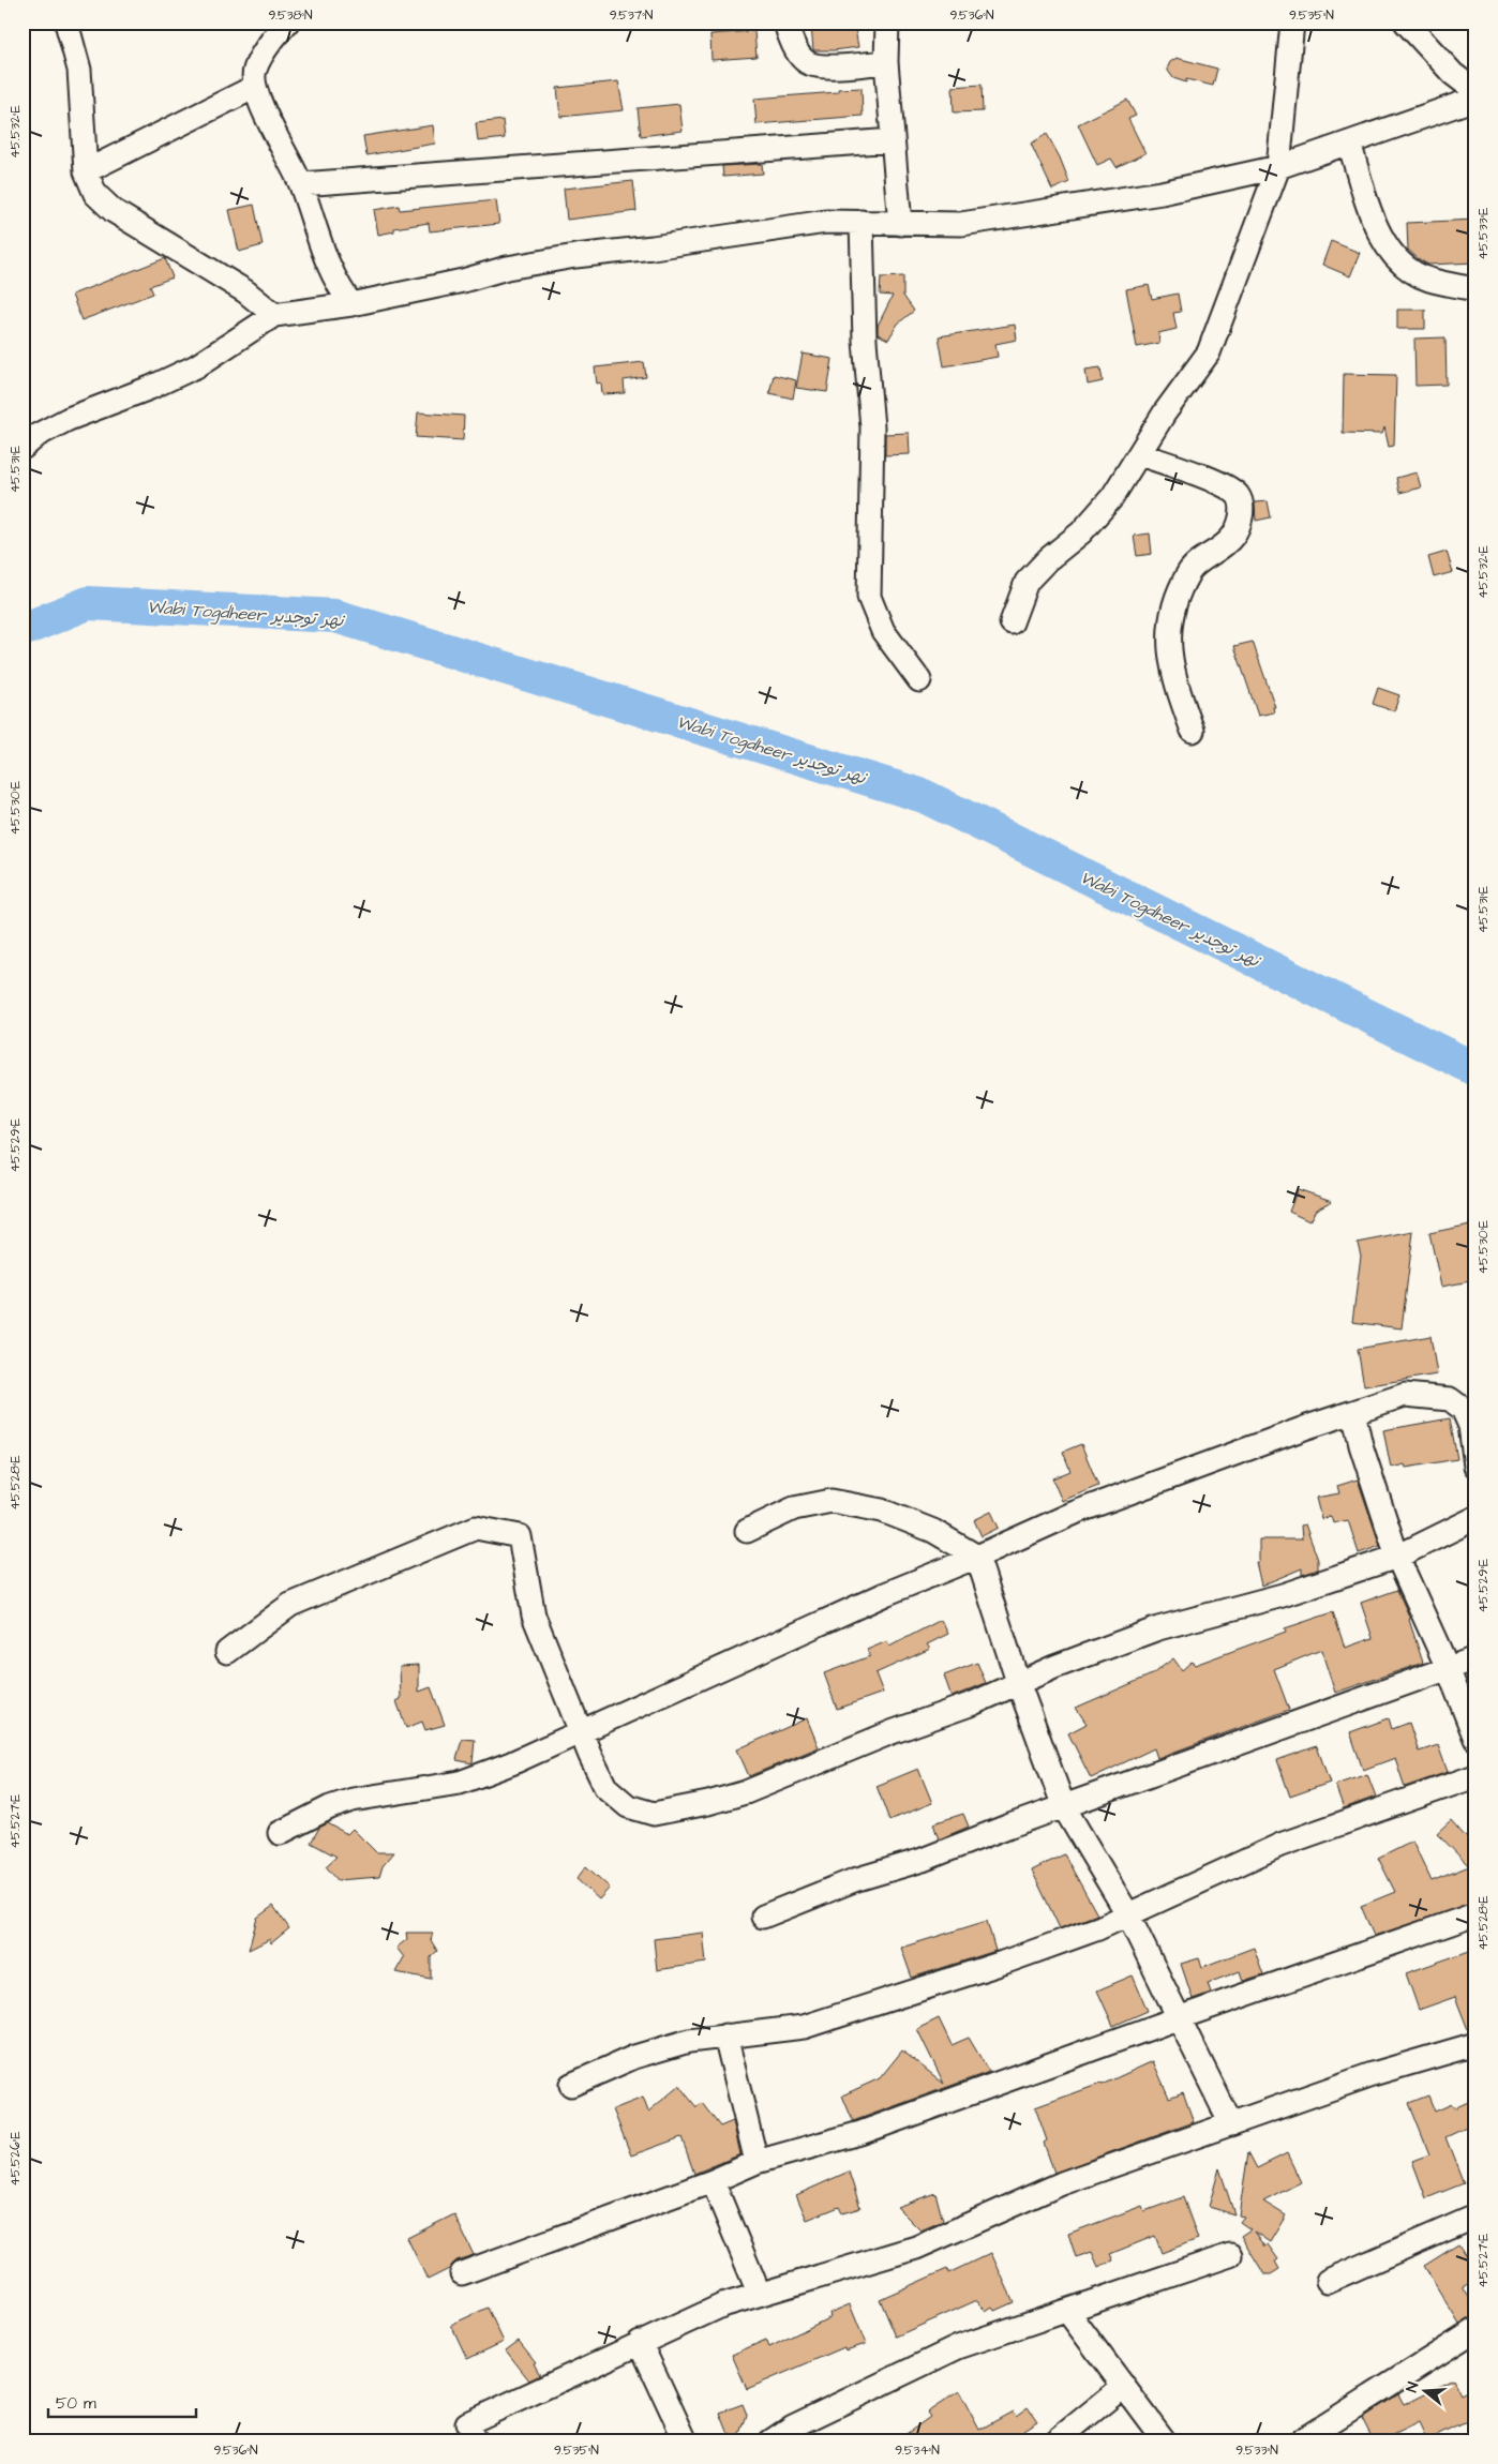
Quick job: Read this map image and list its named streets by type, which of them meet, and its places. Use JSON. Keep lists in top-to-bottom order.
{
  "water": ["Wabi Togdheer نهر توجدير"],
  "scale_bar": "50 m",
  "north": "left",
  "coordinates": [
    "9.538°N",
    "9.537°N",
    "9.536°N",
    "9.535°N",
    "45.532°E",
    "45.533°E",
    "45.531°E",
    "45.530°E",
    "45.529°E",
    "45.528°E",
    "45.527°E",
    "45.526°E",
    "9.534°N",
    "9.533°N"
  ]
}
